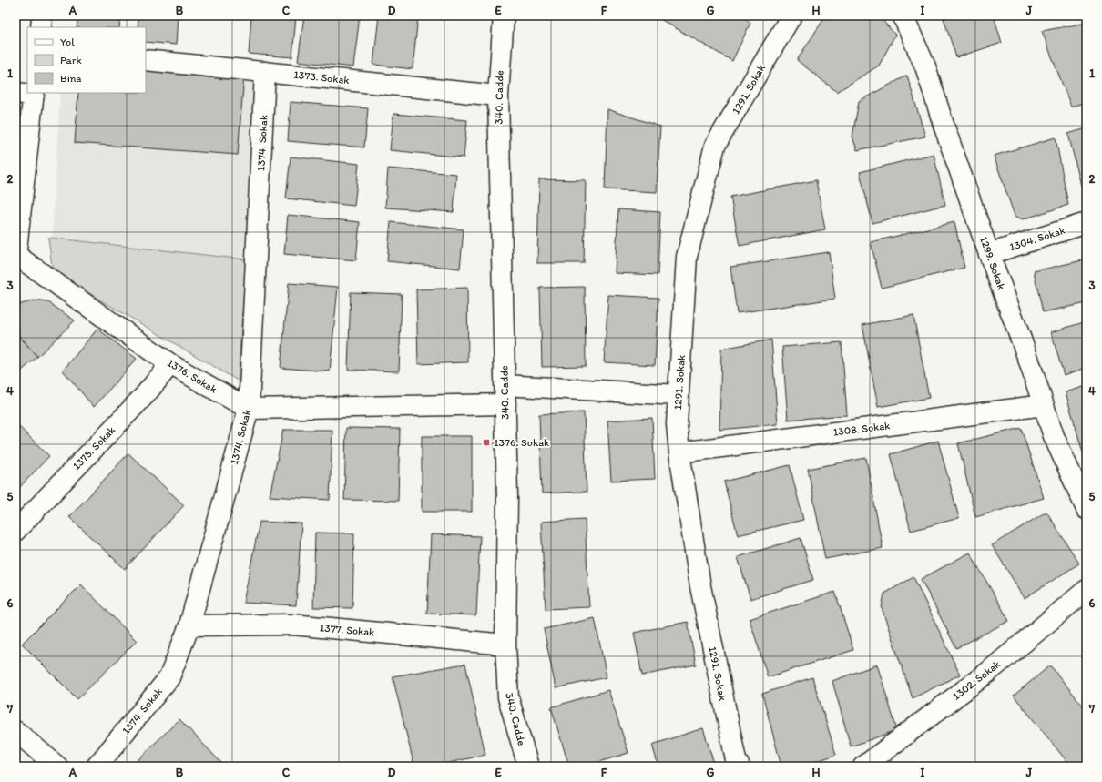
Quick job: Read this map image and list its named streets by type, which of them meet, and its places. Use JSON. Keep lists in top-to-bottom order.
{
  "streets": {
    "street": [
      "1373. Sokak",
      "1291. Sokak",
      "340. Cadde",
      "1374. Sokak",
      "1304. Sokak",
      "1299. Sokak",
      "1376. Sokak",
      "1308. Sokak",
      "1375. Sokak",
      "1377. Sokak",
      "1302. Sokak"
    ]
  },
  "crossings": [
    ["1373. Sokak", "340. Cadde"],
    ["1373. Sokak", "1374. Sokak"],
    ["1291. Sokak", "1308. Sokak"],
    ["340. Cadde", "1377. Sokak"],
    ["1374. Sokak", "1376. Sokak"],
    ["1374. Sokak", "1377. Sokak"],
    ["1304. Sokak", "1299. Sokak"],
    ["1299. Sokak", "1308. Sokak"],
    ["1376. Sokak", "1375. Sokak"]
  ],
  "places": {
    "transit": ["1376. Sokak"]
  },
  "legend": ["Yol", "Park", "Bina"],
  "grid": {
    "columns": [
      "A",
      "B",
      "C",
      "D",
      "E",
      "F",
      "G",
      "H",
      "I",
      "J"
    ],
    "rows": [
      "1",
      "2",
      "3",
      "4",
      "5",
      "6",
      "7"
    ]
  }
}
